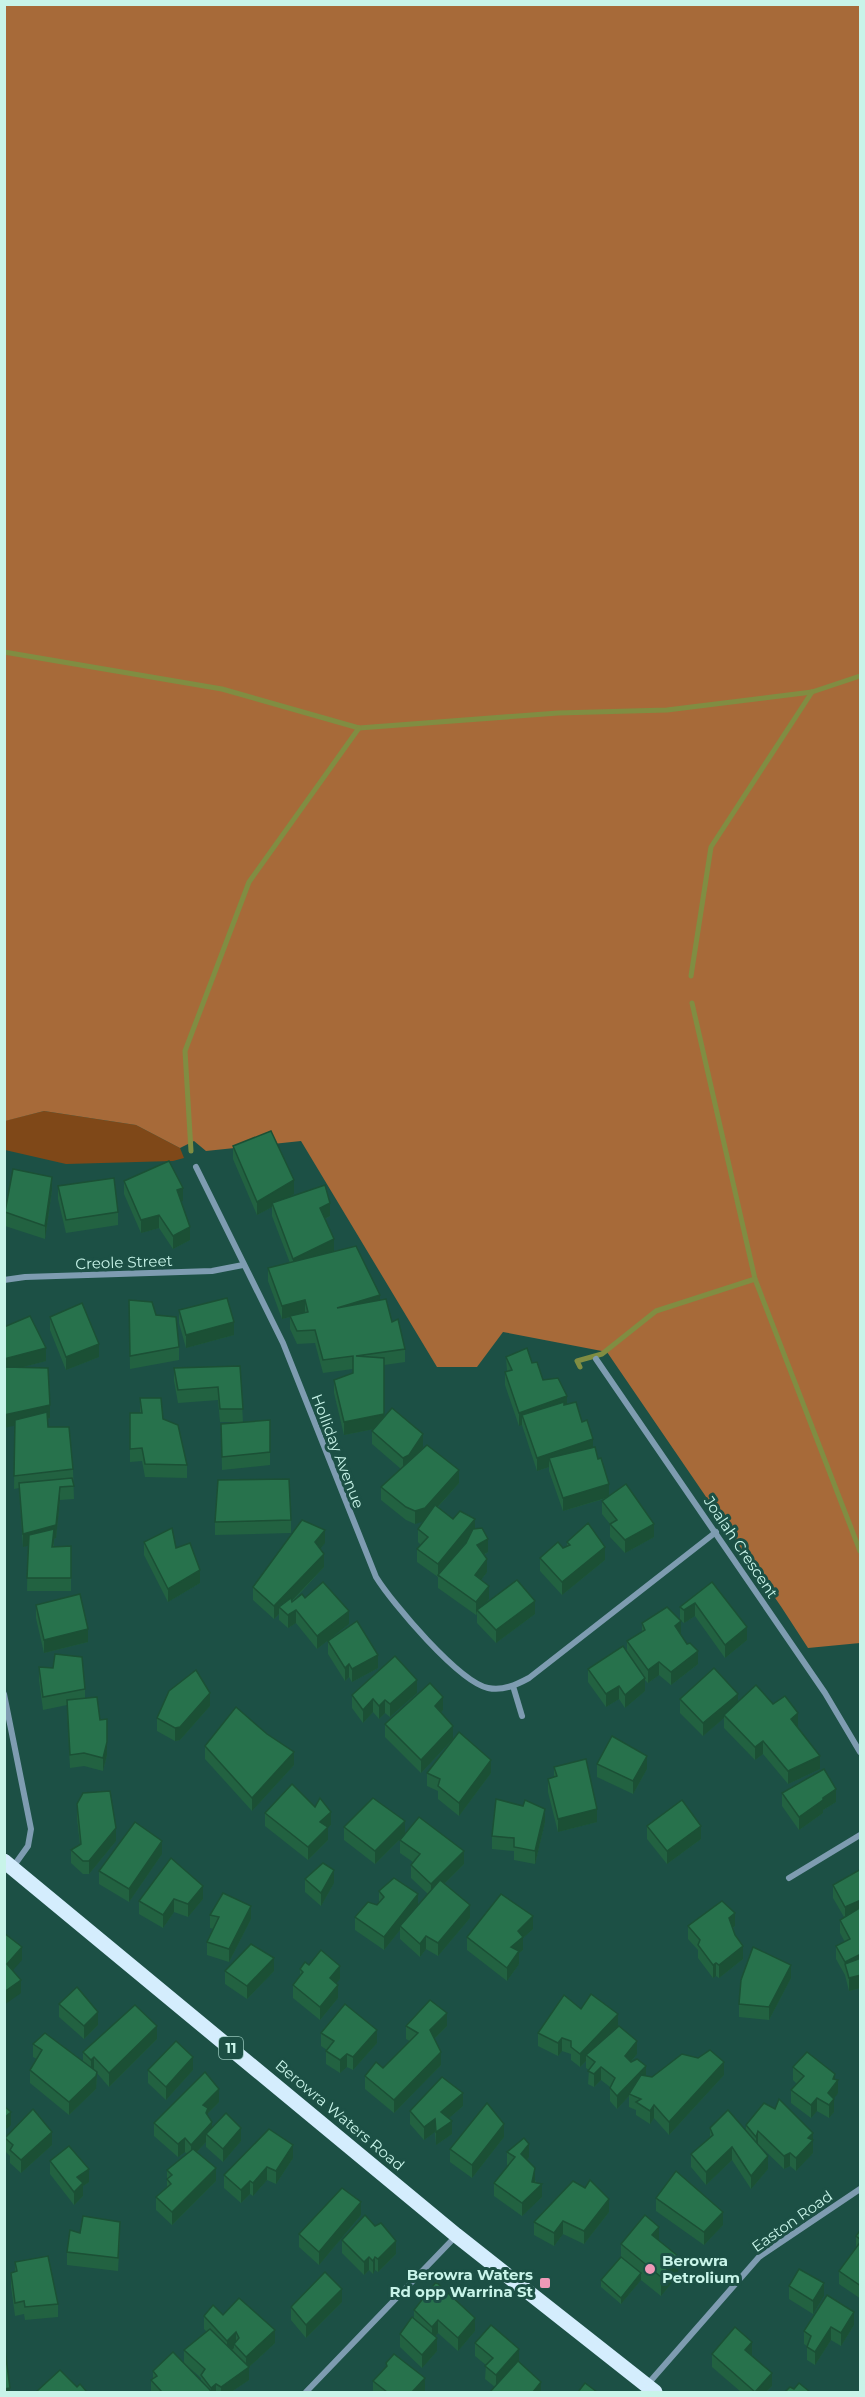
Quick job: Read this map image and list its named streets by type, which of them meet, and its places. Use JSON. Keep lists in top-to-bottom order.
{
  "streets": {
    "main road": ["11", "Berowra Waters Road"],
    "street": [
      "Creole Street",
      "Holliday Avenue",
      "Joalah Crescent",
      "Easton Road"
    ]
  },
  "crossings": [
    ["Creole Street", "Holliday Avenue"],
    ["Berowra Waters Road", "Easton Road"]
  ],
  "places": {
    "other": ["Berowra Petrolium"],
    "transit": ["Berowra Waters Rd opp Warrina St"]
  }
}
